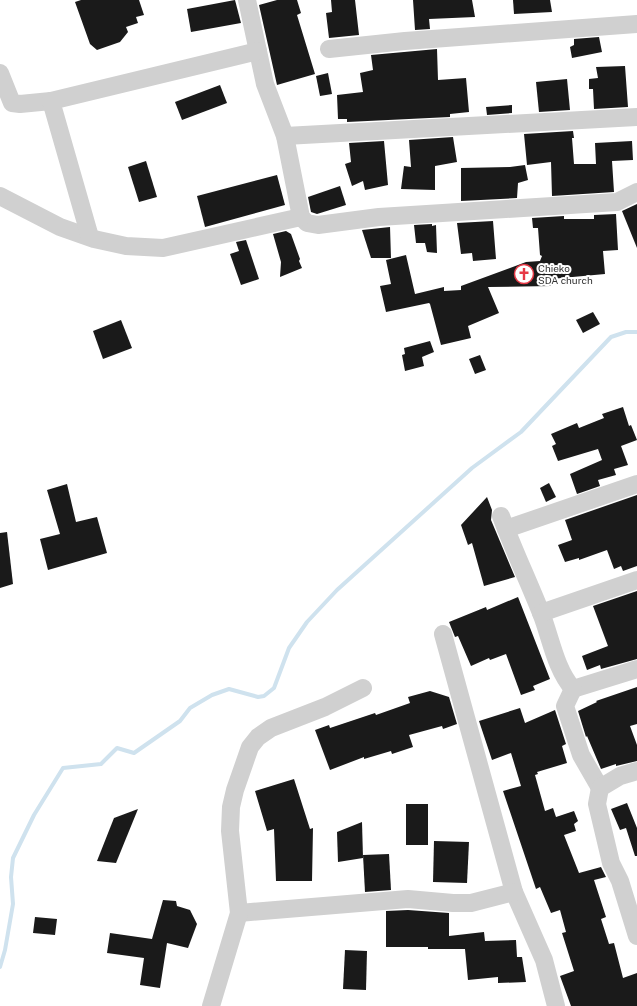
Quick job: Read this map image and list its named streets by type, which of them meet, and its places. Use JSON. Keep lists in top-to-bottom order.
{
  "places": {
    "church": ["Chieko SDA church"]
  }
}
